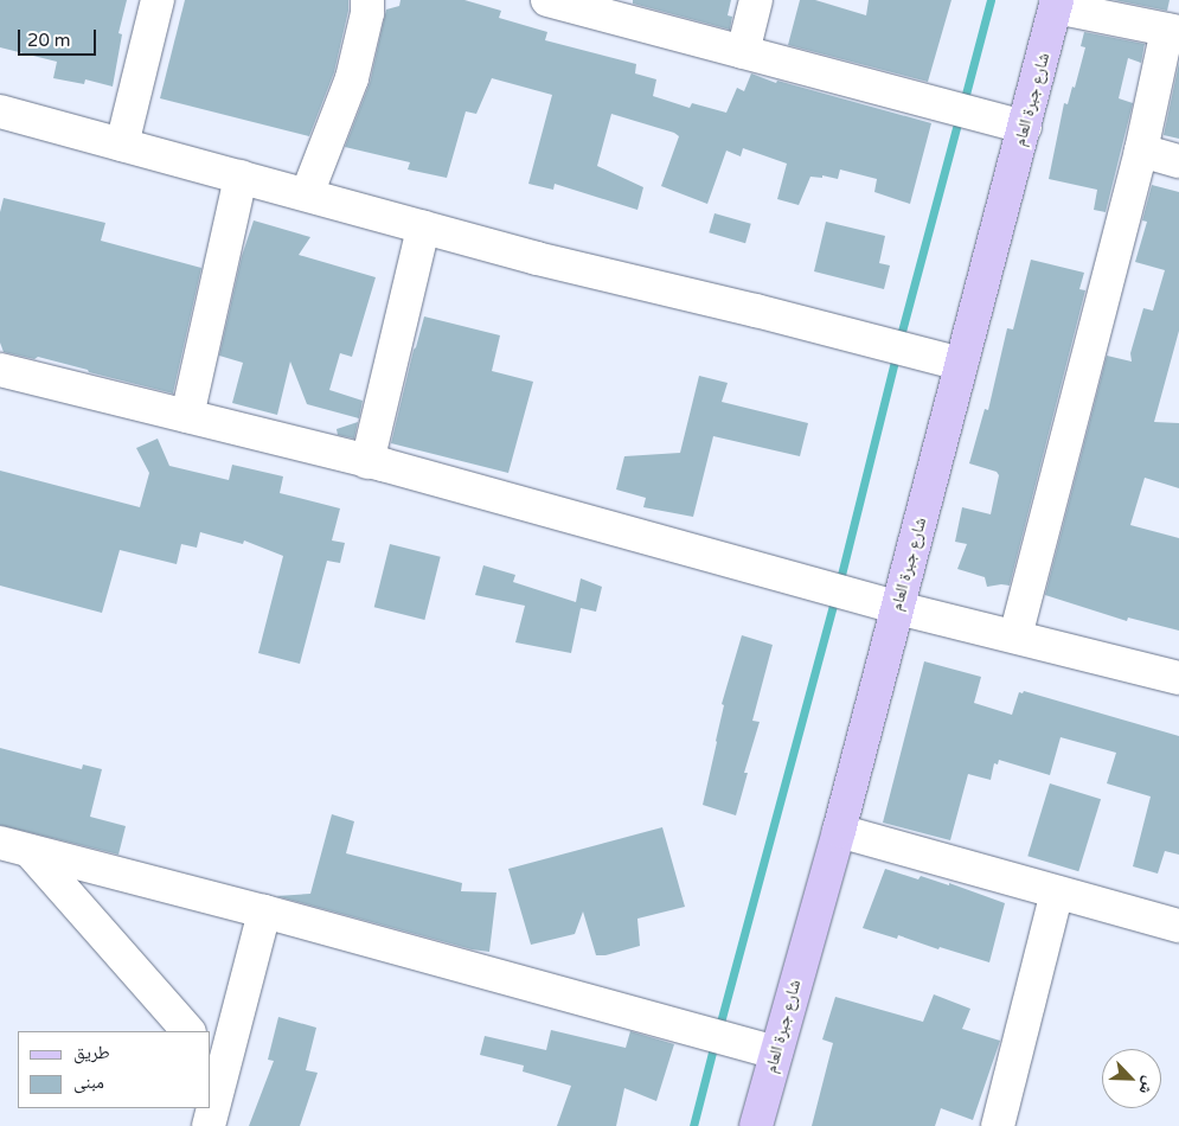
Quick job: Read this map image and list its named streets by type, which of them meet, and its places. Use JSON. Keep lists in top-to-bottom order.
{
  "streets": {
    "main road": ["شارع جبرة العام"]
  },
  "legend": ["طريق", "مبنى"],
  "scale_bar": "20 m",
  "north": "bottom right"
}
